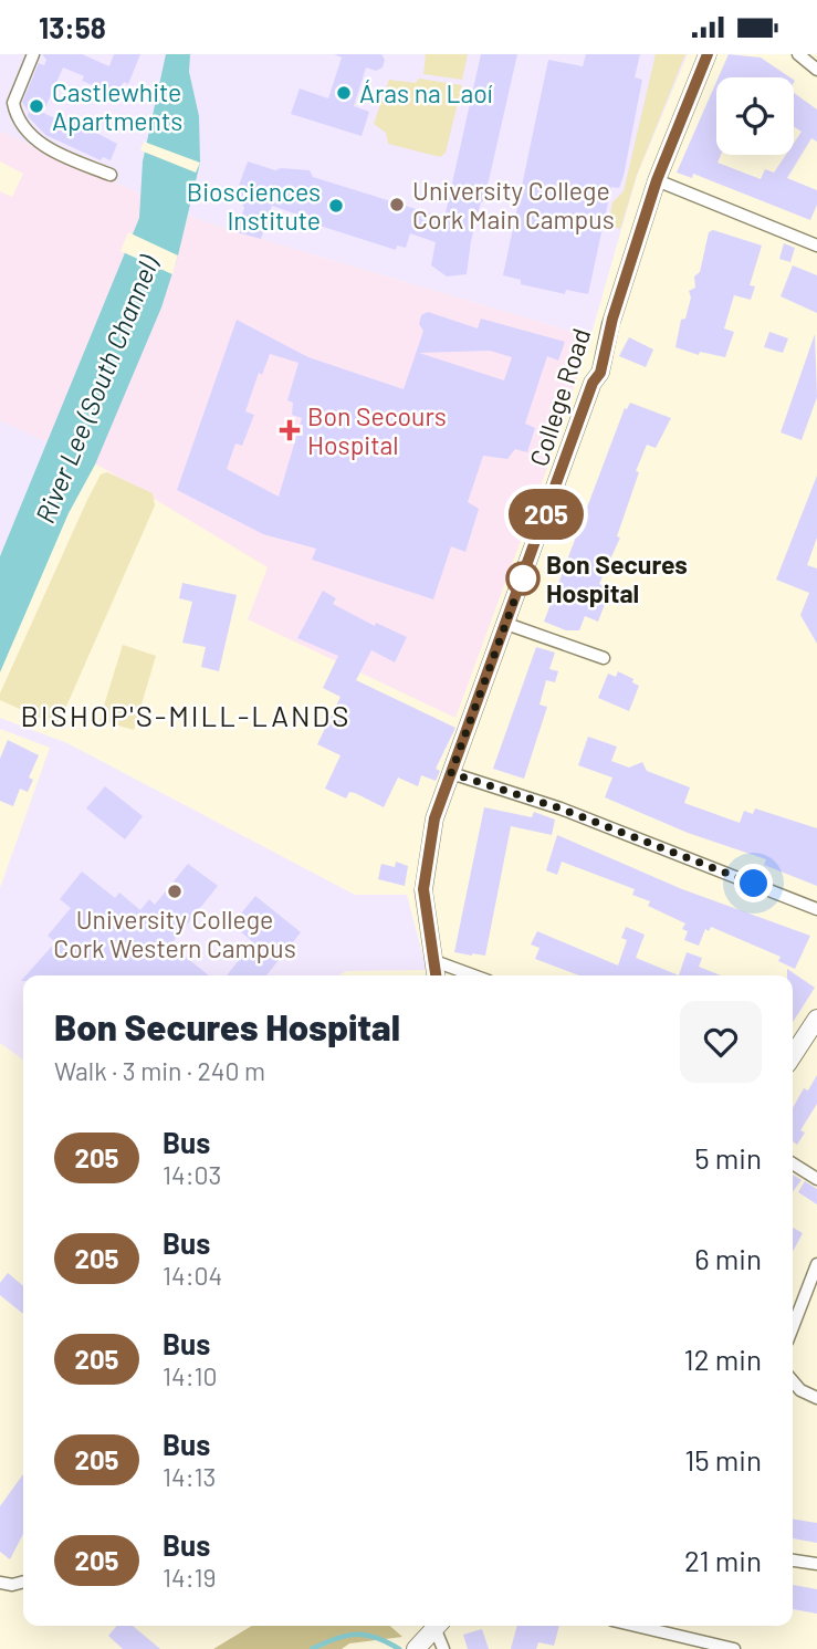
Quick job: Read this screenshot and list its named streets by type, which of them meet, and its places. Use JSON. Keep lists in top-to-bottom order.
{
  "streets": {
    "street": ["College Road"]
  },
  "districts": ["BISHOP'S-MILL-LANDS"],
  "water": ["River Lee (South Channel)"],
  "places": {
    "other": [
      "Áras na Laoí",
      "Castlewhite Apartments",
      "University College Cork Main Campus",
      "Biosciences Institute",
      "Bon Secures Hospital",
      "University College Cork Western Campus"
    ],
    "health": ["Bon Secours Hospital"]
  },
  "lines": ["bus line 205"],
  "page": {
    "status": "13:58",
    "on_map": "205",
    "heading": ["Bon Secures Hospital", "Walk · 3 min · 240 m"],
    "list": [
      {
        "mark": "205",
        "name": "Bus",
        "note": "14:03",
        "value": "5 min"
      },
      {
        "mark": "205",
        "name": "Bus",
        "note": "14:04",
        "value": "6 min"
      },
      {
        "mark": "205",
        "name": "Bus",
        "note": "14:10",
        "value": "12 min"
      },
      {
        "mark": "205",
        "name": "Bus",
        "note": "14:13",
        "value": "15 min"
      },
      {
        "mark": "205",
        "name": "Bus",
        "note": "14:19",
        "value": "21 min"
      }
    ]
  }
}
